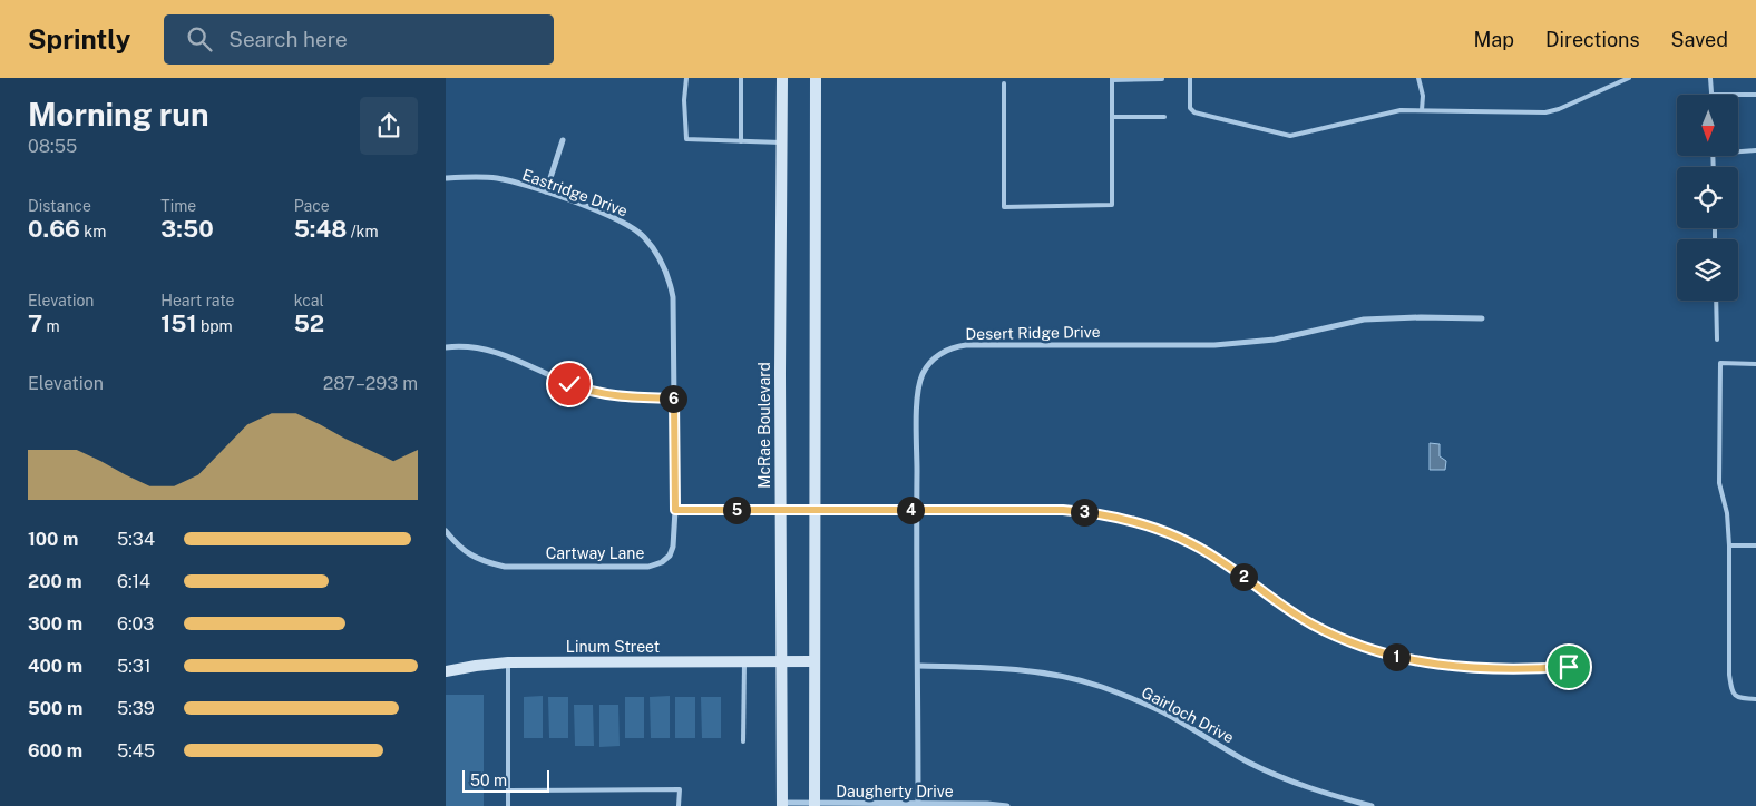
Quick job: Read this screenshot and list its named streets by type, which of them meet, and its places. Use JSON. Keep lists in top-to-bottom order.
{
  "streets": {
    "main road": ["McRae Boulevard", "Linum Street"],
    "street": [
      "Eastridge Drive",
      "Desert Ridge Drive",
      "Cartway Lane",
      "Gairloch Drive",
      "Daugherty Drive"
    ]
  },
  "crossings": [
    ["Eastridge Drive", "Cartway Lane"],
    ["Desert Ridge Drive", "Gairloch Drive"],
    ["Desert Ridge Drive", "Daugherty Drive"],
    ["McRae Boulevard", "Linum Street"],
    ["McRae Boulevard", "Daugherty Drive"]
  ],
  "scale_bar": "50 m",
  "north": "bottom",
  "page": {
    "header": "Sprintly",
    "search": "Search here",
    "nav": ["Map", "Directions", "Saved"],
    "heading": ["Morning run", "08:55"],
    "stats": [
      ["Distance", "0.66 km"],
      ["Time", "3:50"],
      ["Pace", "5:48 /km"],
      ["Elevation", "7 m"],
      ["Heart rate", "151 bpm"],
      ["kcal", "52"]
    ],
    "chart": ["Elevation", "287–293 m"],
    "pins": [
      "6",
      "4",
      "5",
      "3",
      "2",
      "1"
    ],
    "list": [
      {
        "name": "100 m",
        "note": "5:34"
      },
      {
        "name": "200 m",
        "note": "6:14"
      },
      {
        "name": "300 m",
        "note": "6:03"
      },
      {
        "name": "400 m",
        "note": "5:31"
      },
      {
        "name": "500 m",
        "note": "5:39"
      },
      {
        "name": "600 m",
        "note": "5:45"
      }
    ],
    "scale": "50 m"
  }
}
